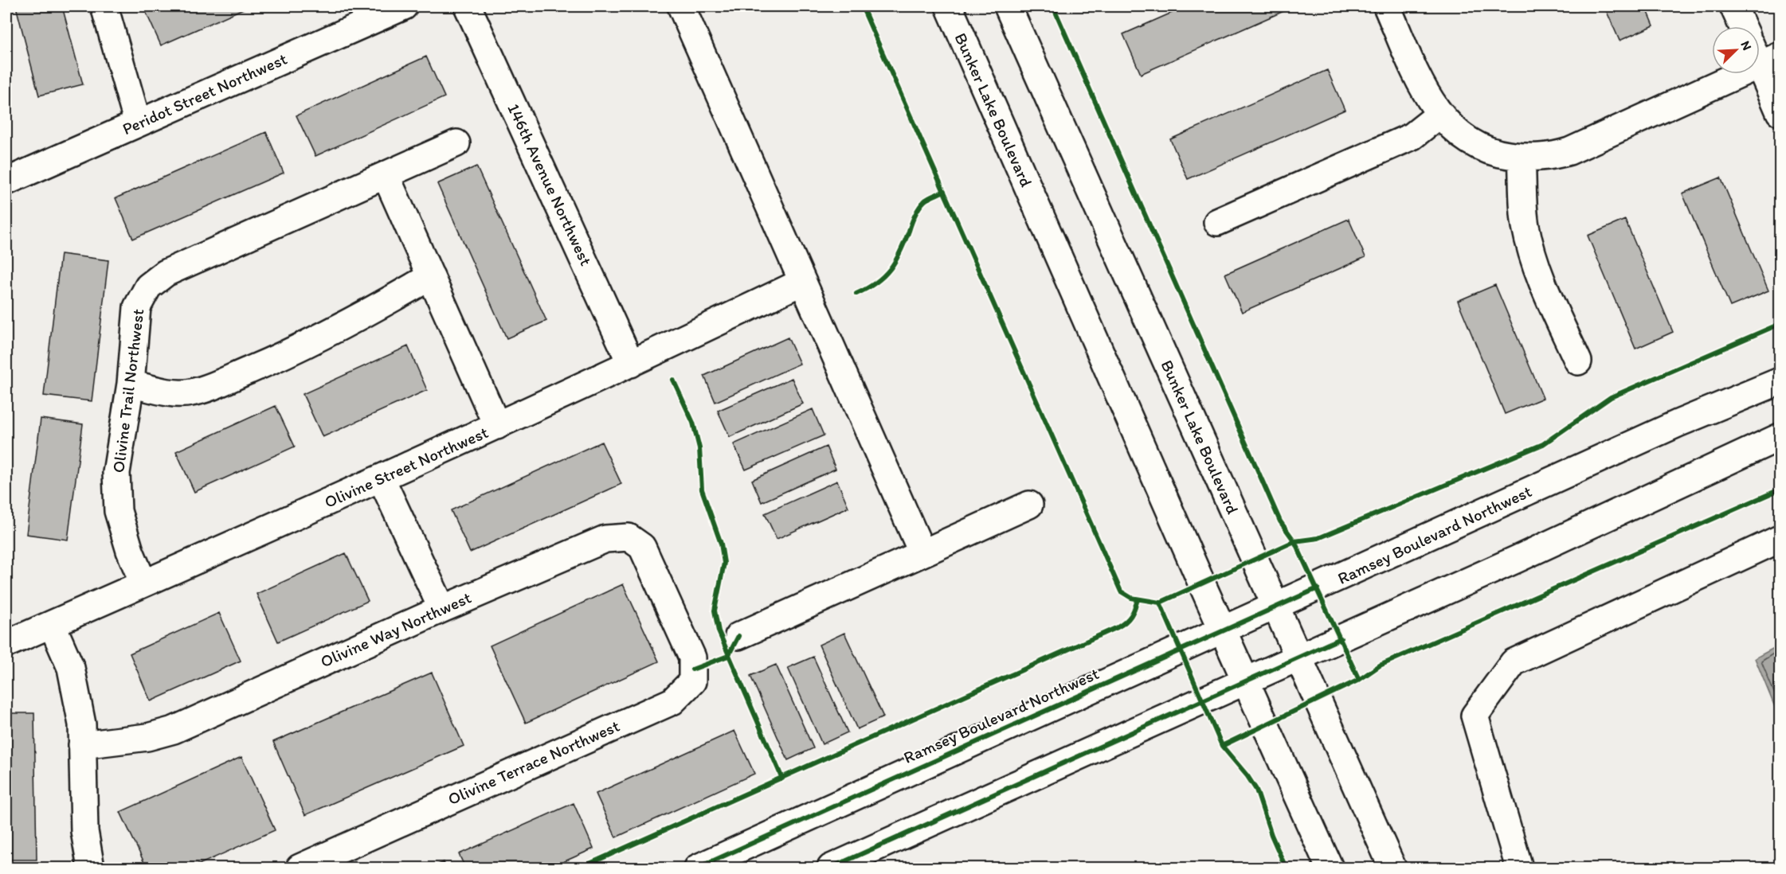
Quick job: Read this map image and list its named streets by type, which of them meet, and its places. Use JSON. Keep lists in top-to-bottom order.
{
  "streets": {
    "street": [
      "Peridot Street Northwest",
      "Bunker Lake Boulevard",
      "146th Avenue Northwest",
      "Olivine Trail Northwest",
      "Olivine Street Northwest",
      "Ramsey Boulevard Northwest",
      "Olivine Way Northwest",
      "Olivine Terrace Northwest"
    ]
  },
  "crossings": [
    ["Bunker Lake Boulevard", "Ramsey Boulevard Northwest"],
    ["146th Avenue Northwest", "Olivine Street Northwest"],
    ["Olivine Trail Northwest", "Olivine Street Northwest"],
    ["Olivine Way Northwest", "Olivine Terrace Northwest"]
  ],
  "north": "top right"
}
